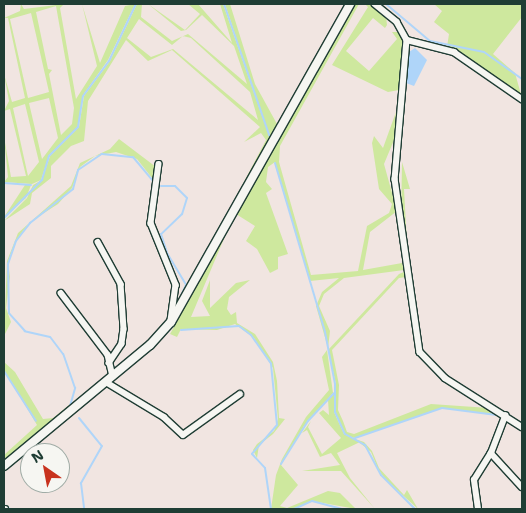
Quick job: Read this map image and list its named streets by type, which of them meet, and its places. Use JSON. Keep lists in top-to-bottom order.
{
  "north": "top left"
}
